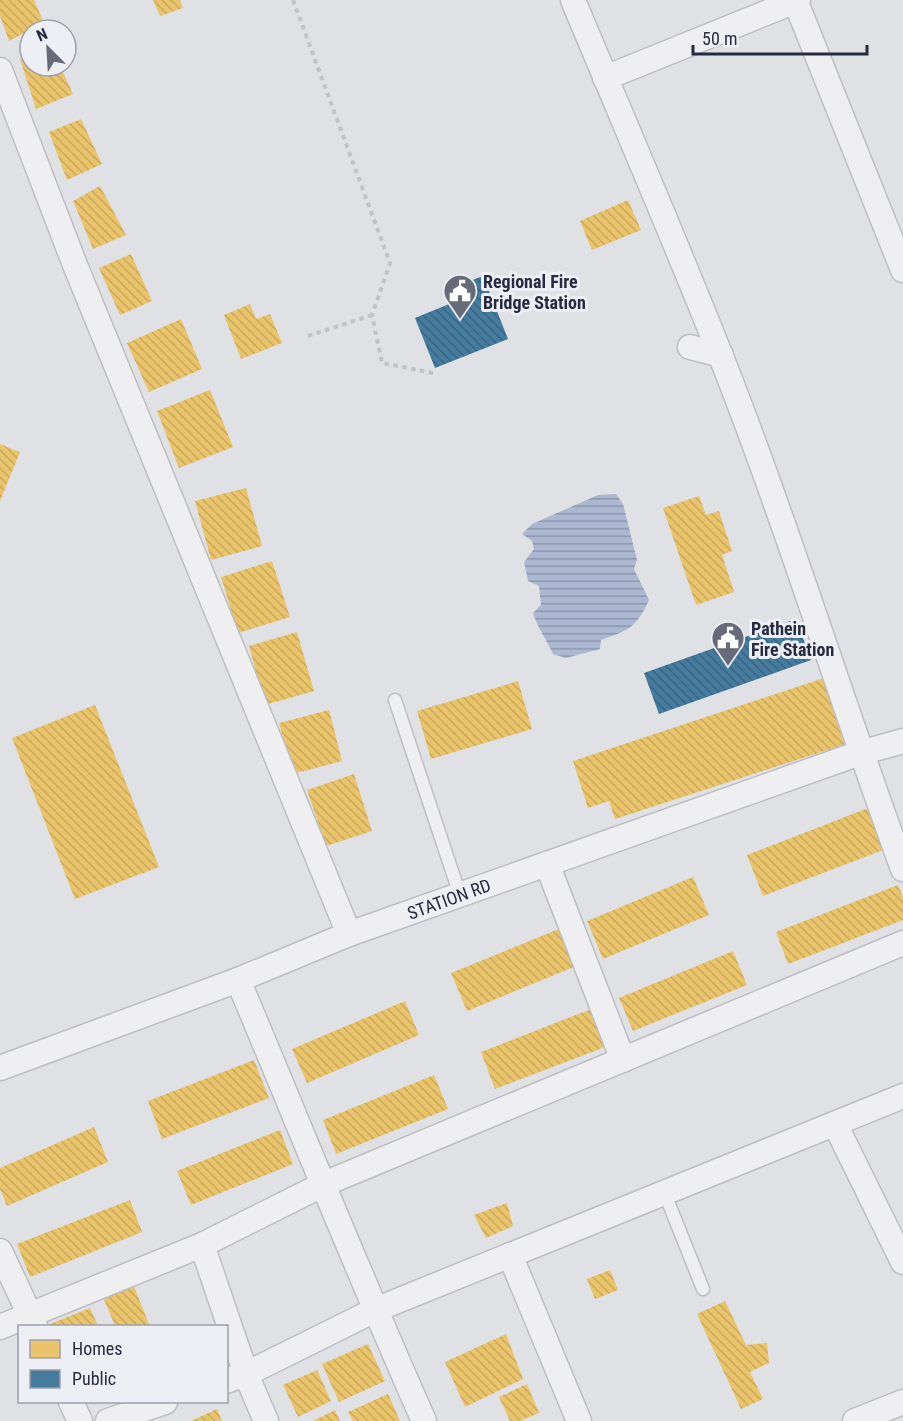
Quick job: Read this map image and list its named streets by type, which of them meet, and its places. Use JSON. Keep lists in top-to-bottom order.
{
  "streets": {
    "street": ["STATION RD"]
  },
  "places": {
    "public building": ["Regional Fire Bridge Station", "Pathein Fire Station"]
  },
  "legend": ["Homes", "Public"],
  "scale_bar": "50 m",
  "north": "top left"
}
